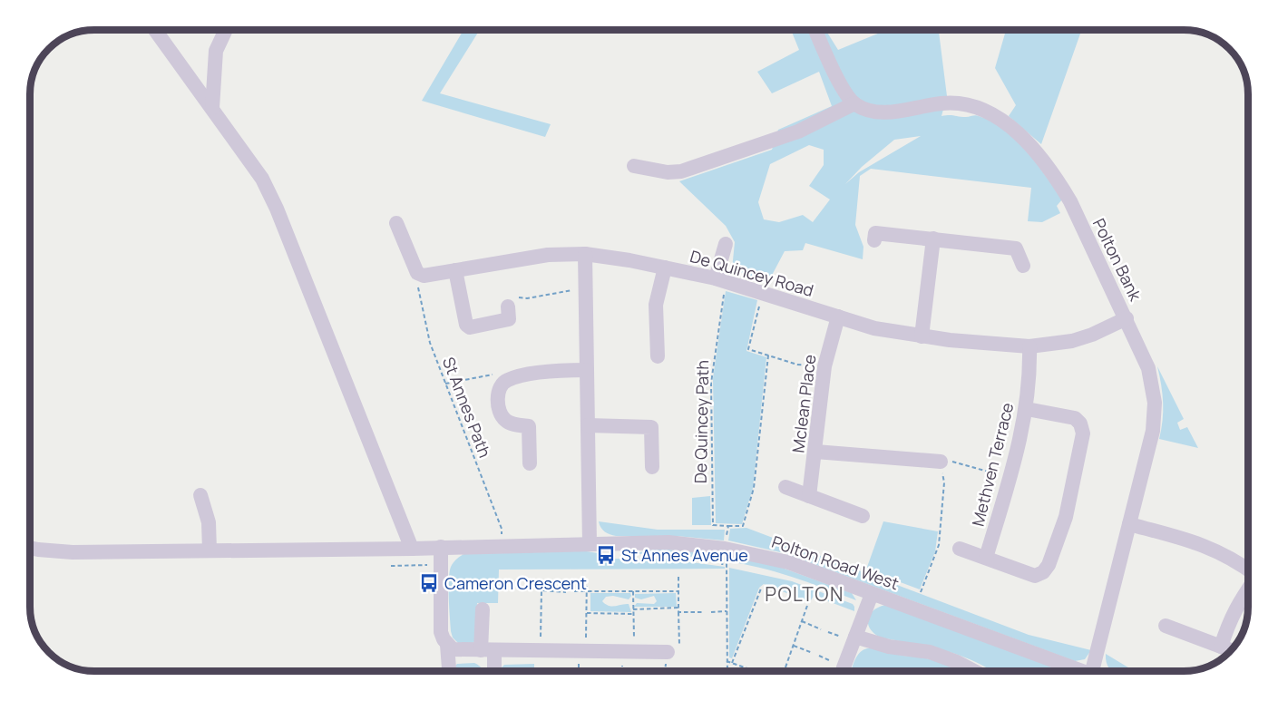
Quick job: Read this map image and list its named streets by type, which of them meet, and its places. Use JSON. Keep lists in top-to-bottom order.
{
  "streets": {
    "street": [
      "Polton Bank",
      "De Quincey Road",
      "Mclean Place",
      "Methven Terrace",
      "Polton Road West"
    ],
    "path": ["St Annes Path", "De Quincey Path"]
  },
  "crossings": [
    ["Polton Bank", "De Quincey Road"],
    ["De Quincey Road", "Mclean Place"],
    ["De Quincey Road", "St Annes Path"],
    ["De Quincey Road", "De Quincey Path"],
    ["De Quincey Road", "Methven Terrace"],
    ["St Annes Path", "Polton Road West"]
  ],
  "districts": ["POLTON"],
  "places": {
    "bus stop": ["St Annes Avenue", "Cameron Crescent"]
  }
}
